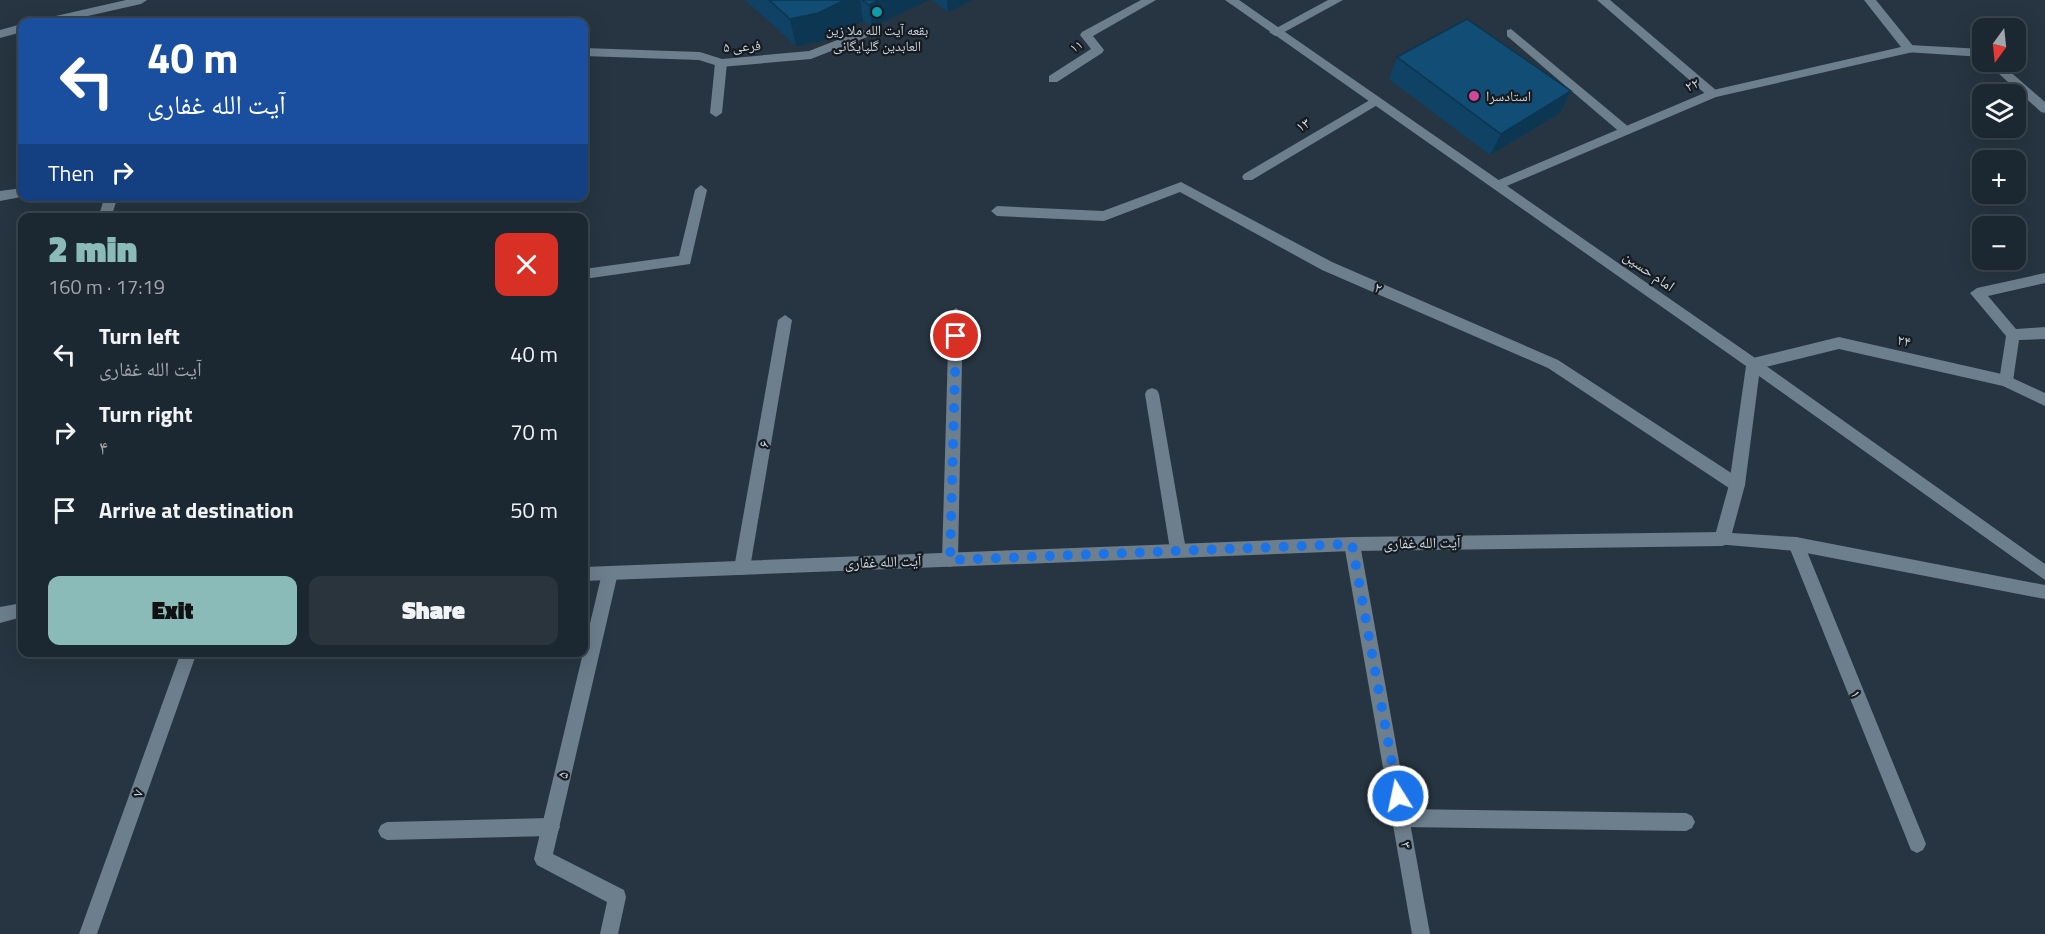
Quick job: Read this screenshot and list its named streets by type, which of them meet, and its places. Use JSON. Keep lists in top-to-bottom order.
{
  "streets": {
    "street": [
      "فرعی ۵",
      "۱۱",
      "۲۲",
      "۱۳",
      "امام حسین",
      "۲",
      "۲۴",
      "۶",
      "آیت الله غفاری",
      "۱",
      "۵",
      "۷",
      "۳"
    ]
  },
  "crossings": [
    ["۲۲", "امام حسین"],
    ["۱۳", "امام حسین"],
    ["امام حسین", "۲۴"],
    ["۶", "آیت الله غفاری"],
    ["آیت الله غفاری", "۱"],
    ["آیت الله غفاری", "۵"],
    ["آیت الله غفاری", "۳"]
  ],
  "places": ["بقعه آیت الله ملا زین العابدین گلپایگانی", "استادسرا"],
  "north": "bottom",
  "page": {
    "map_buttons": ["+", "−"],
    "turn": ["40 m", "آیت الله غفاری"],
    "then": "Then",
    "heading": ["2 min", "160 m · 17:19"],
    "list": [
      {
        "name": "Turn left",
        "note": "آیت الله غفاری",
        "value": "40 m"
      },
      {
        "name": "Turn right",
        "note": "۴",
        "value": "70 m"
      },
      {
        "name": "Arrive at destination",
        "value": "50 m"
      }
    ],
    "buttons": ["Exit", "Share"]
  }
}
